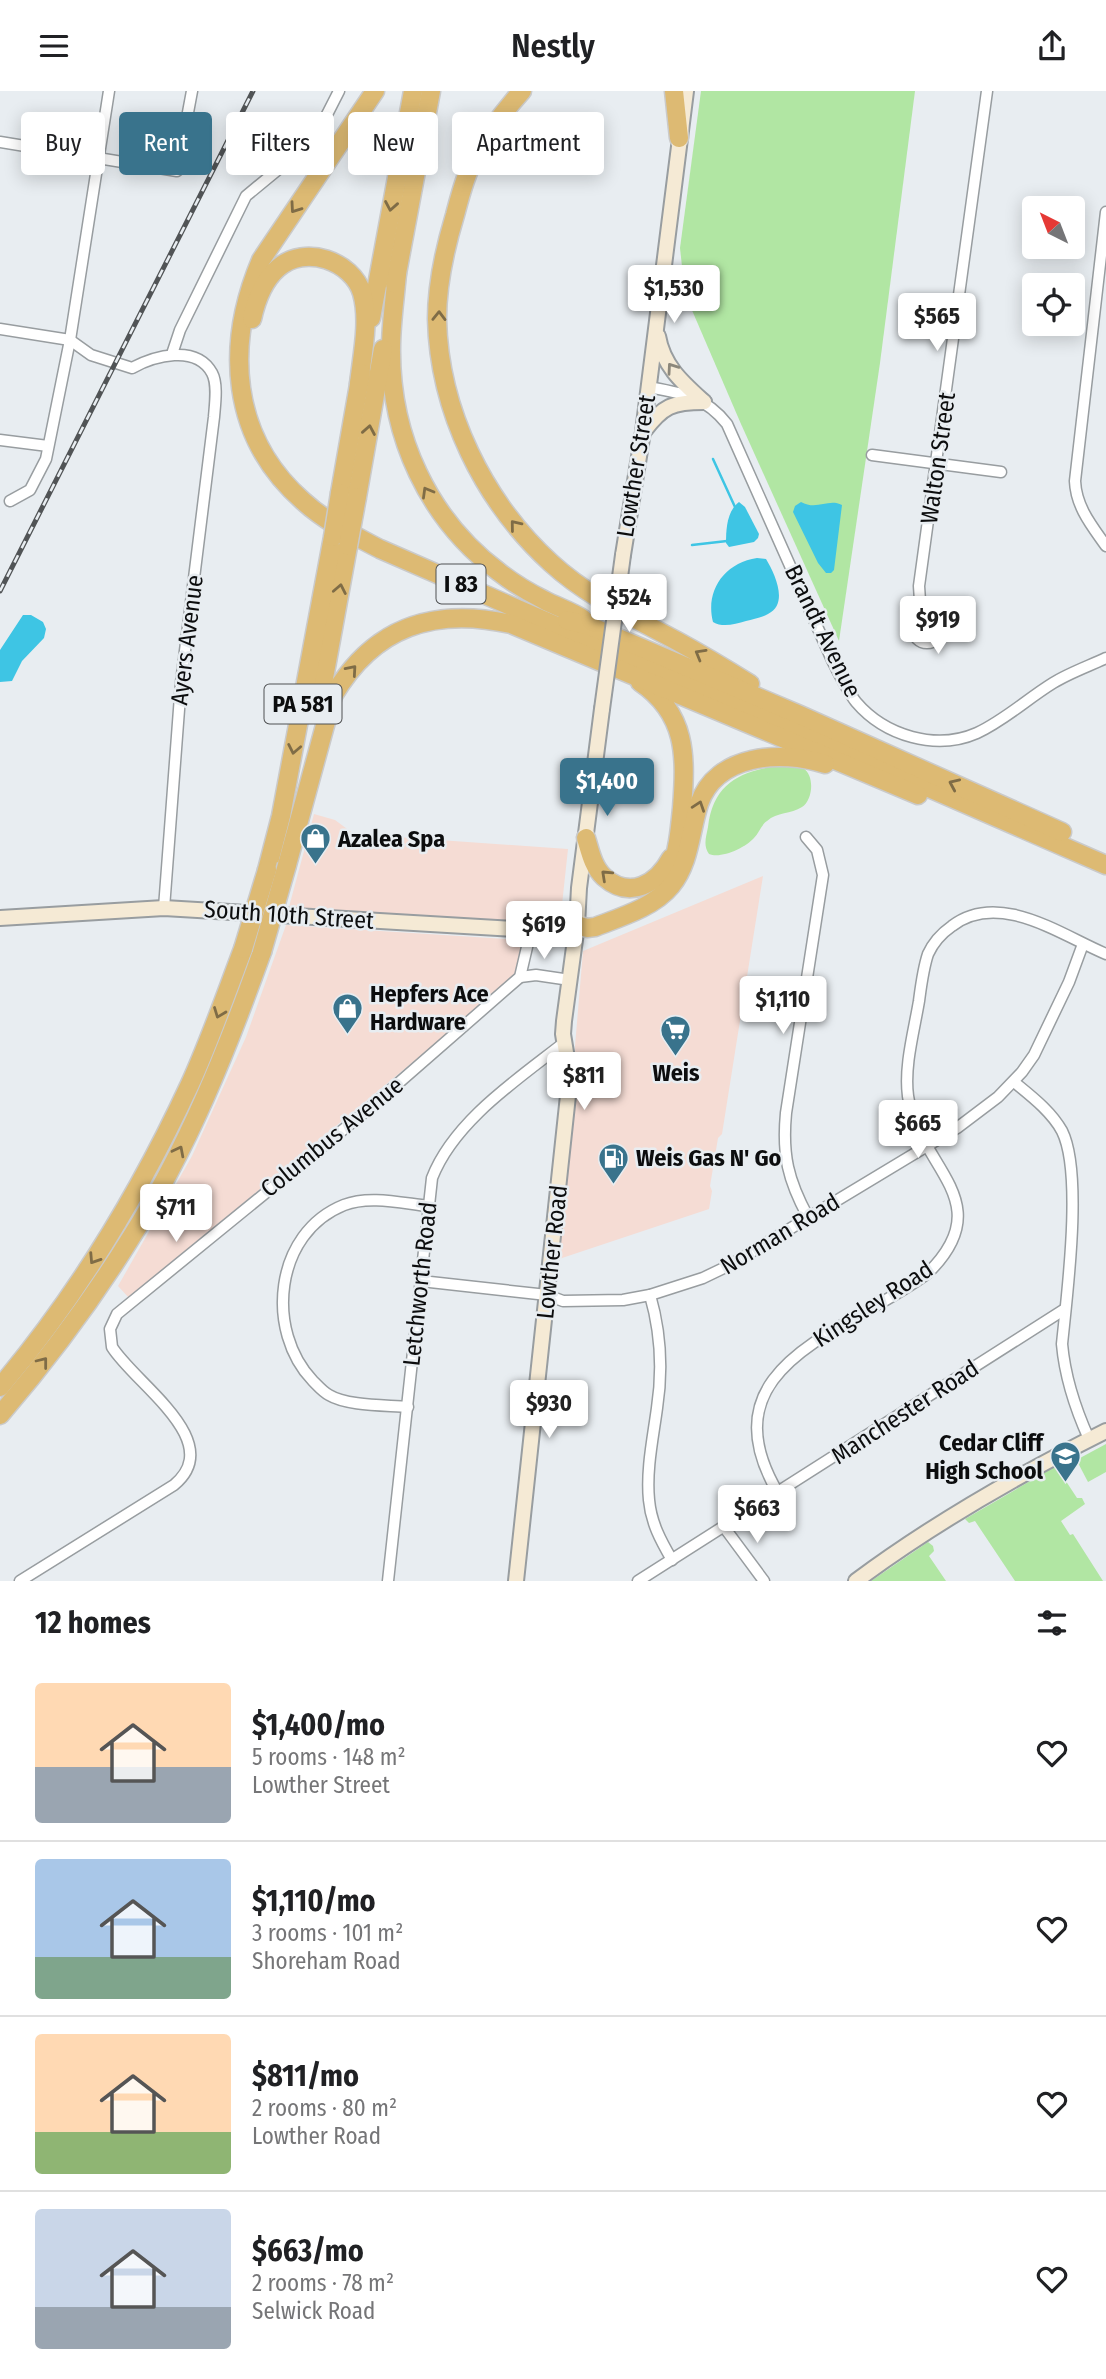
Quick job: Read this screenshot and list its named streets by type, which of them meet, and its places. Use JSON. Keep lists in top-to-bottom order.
{
  "streets": {
    "highway": ["I 83", "PA 581"],
    "main road": ["Lowther Street", "South 10th Street", "Lowther Road"],
    "street": [
      "Walton Street",
      "Brandt Avenue",
      "Ayers Avenue",
      "Columbus Avenue",
      "Norman Road",
      "Letchworth Road",
      "Kingsley Road",
      "Manchester Road"
    ]
  },
  "crossings": [
    ["Lowther Street", "Brandt Avenue"],
    ["Lowther Street", "South 10th Street"],
    ["Lowther Street", "Lowther Road"],
    ["I 83", "PA 581"],
    ["Ayers Avenue", "South 10th Street"],
    ["South 10th Street", "Lowther Road"],
    ["Norman Road", "Lowther Road"],
    ["Norman Road", "Letchworth Road"],
    ["Norman Road", "Kingsley Road"],
    ["Lowther Road", "Letchworth Road"],
    ["Kingsley Road", "Manchester Road"]
  ],
  "places": {
    "shop": ["Azalea Spa", "Hepfers Ace Hardware"],
    "supermarket": ["Weis"],
    "fuel station": ["Weis Gas N' Go"],
    "school or university": ["Cedar Cliff High School"]
  },
  "north": "top left",
  "page": {
    "header": "Nestly",
    "chip": [
      "Buy",
      "Rent",
      "Filters",
      "New",
      "Apartment"
    ],
    "price": [
      "$1,530",
      "$565",
      "$524",
      "$919",
      "$1,400",
      "$619",
      "$1,110",
      "$811",
      "$665",
      "$711",
      "$930",
      "$663"
    ],
    "heading": "12 homes",
    "list": [
      {
        "name": "$1,400/mo",
        "note": "5 rooms · 148 m² · Lowther Street"
      },
      {
        "name": "$1,110/mo",
        "note": "3 rooms · 101 m² · Shoreham Road"
      },
      {
        "name": "$811/mo",
        "note": "2 rooms · 80 m² · Lowther Road"
      },
      {
        "name": "$663/mo",
        "note": "2 rooms · 78 m² · Selwick Road"
      }
    ]
  }
}
